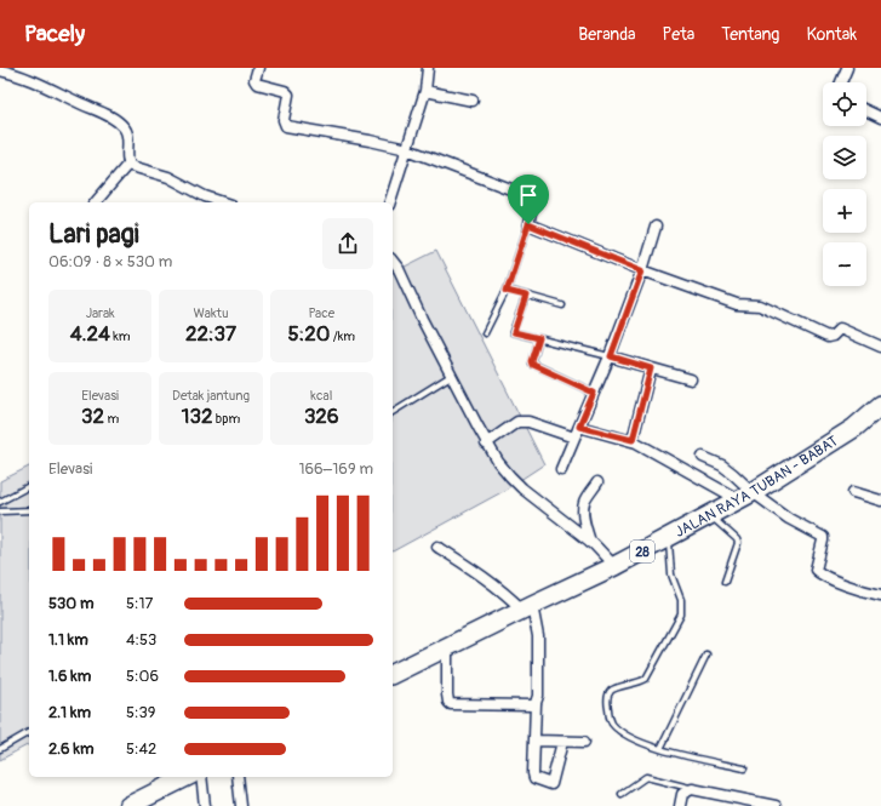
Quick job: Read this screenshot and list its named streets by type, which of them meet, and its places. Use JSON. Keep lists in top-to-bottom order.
{
  "streets": {
    "highway": ["JALAN RAYA TUBAN - BABAT", "28"]
  },
  "page": {
    "header": "Pacely",
    "nav": [
      "Beranda",
      "Peta",
      "Tentang",
      "Kontak"
    ],
    "map_buttons": ["+", "−"],
    "heading": ["Lari pagi", "06:09 · 8 × 530 m"],
    "stats": [
      ["Jarak", "4.24 km"],
      ["Waktu", "22:37"],
      ["Pace", "5:20 /km"],
      ["Elevasi", "32 m"],
      ["Detak jantung", "132 bpm"],
      ["kcal", "326"]
    ],
    "chart": ["Elevasi", "166–169 m"],
    "list": [
      {
        "name": "530 m",
        "note": "5:17"
      },
      {
        "name": "1.1 km",
        "note": "4:53"
      },
      {
        "name": "1.6 km",
        "note": "5:06"
      },
      {
        "name": "2.1 km",
        "note": "5:39"
      },
      {
        "name": "2.6 km",
        "note": "5:42"
      }
    ]
  }
}
